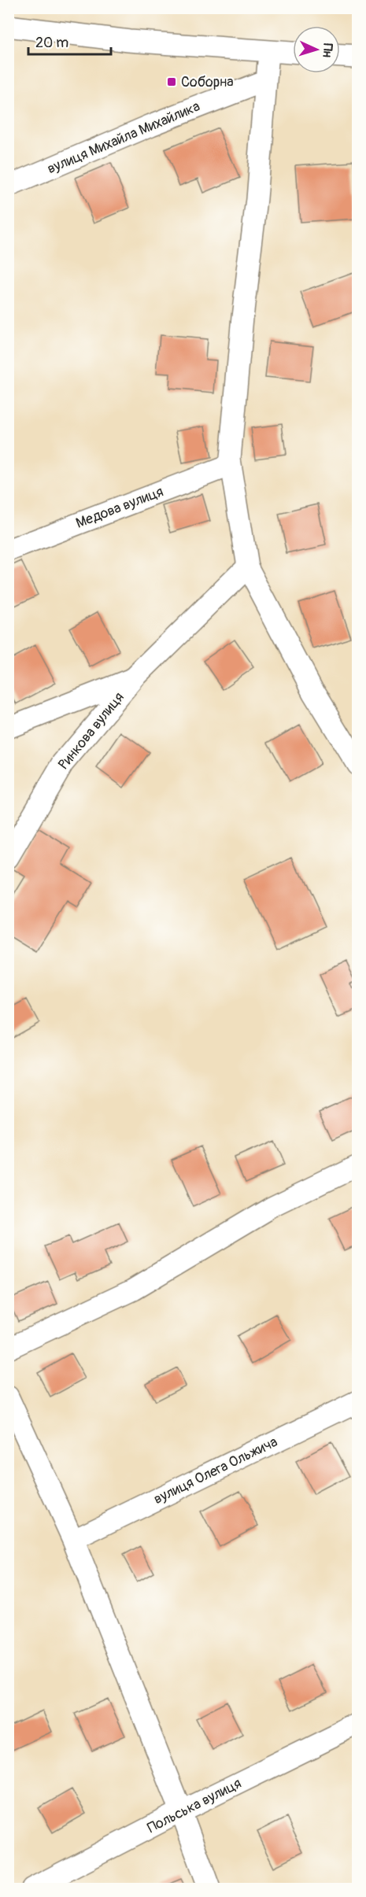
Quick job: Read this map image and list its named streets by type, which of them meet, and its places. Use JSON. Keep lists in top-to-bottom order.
{
  "streets": {
    "street": [
      "вулиця Михайла Михайлика",
      "Медова вулиця",
      "Ринкова вулиця",
      "вулиця Олега Ольжича",
      "Польська вулиця"
    ]
  },
  "places": {
    "transit": ["Соборна"]
  },
  "scale_bar": "20 m",
  "north": "right"
}
